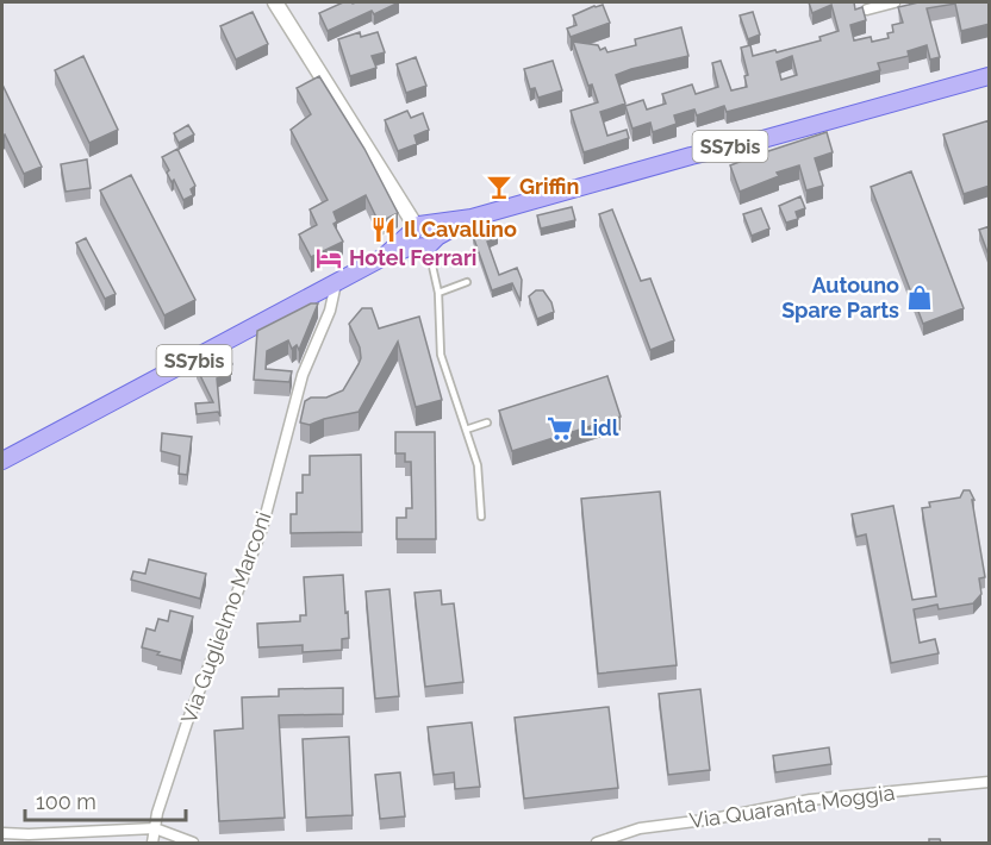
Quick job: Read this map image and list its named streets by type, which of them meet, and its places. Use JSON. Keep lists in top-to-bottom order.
{
  "streets": {
    "main road": ["SS7bis"],
    "street": ["Via Guglielmo Marconi", "Via Quaranta Moggia"]
  },
  "crossings": [
    ["SS7bis", "Via Guglielmo Marconi"]
  ],
  "places": {
    "bar": ["Griffin"],
    "restaurant": ["Il Cavallino"],
    "hotel": ["Hotel Ferrari"],
    "shop": ["Autouno Spare Parts"],
    "supermarket": ["Lidl"]
  },
  "scale_bar": "100 m"
}
